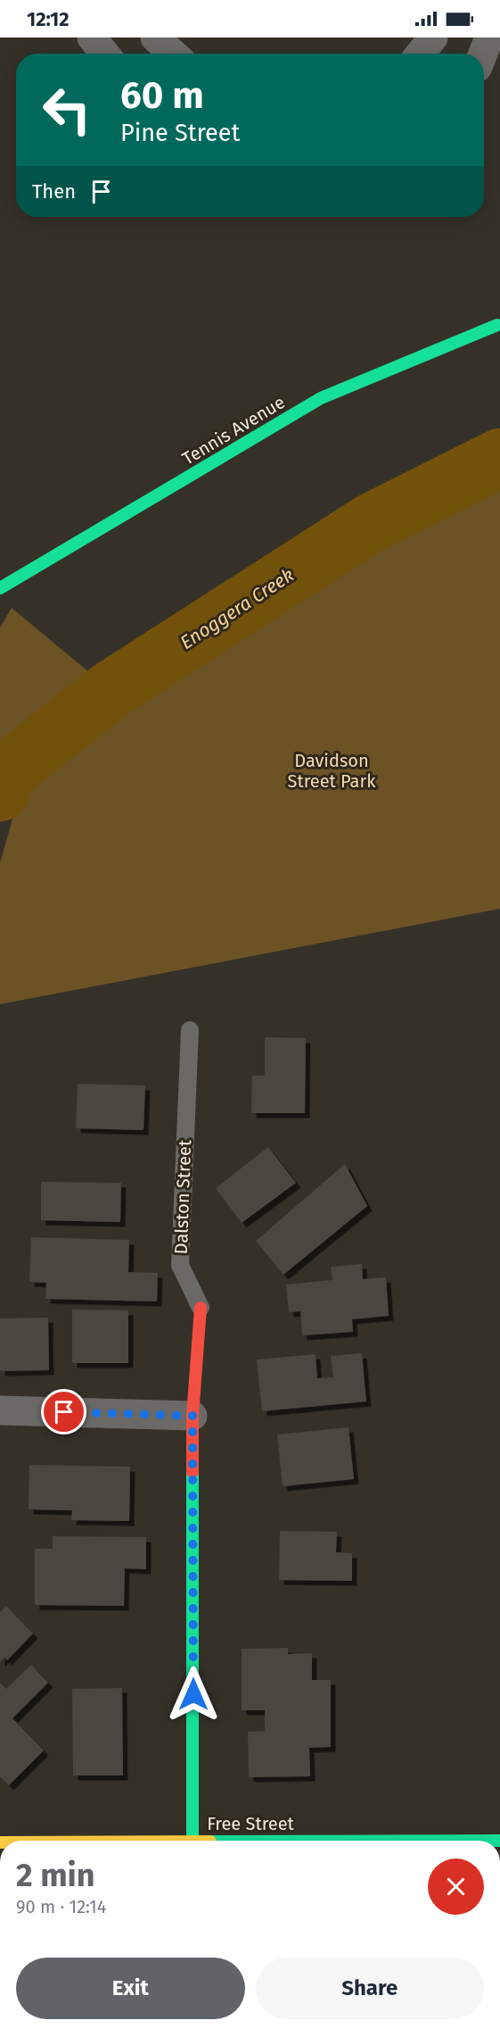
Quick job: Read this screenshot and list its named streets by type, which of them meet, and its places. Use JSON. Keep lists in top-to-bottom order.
{
  "streets": {
    "street": ["Tennis Avenue", "Dalston Street", "Free Street"]
  },
  "crossings": [
    ["Dalston Street", "Free Street"]
  ],
  "water": ["Enoggera Creek"],
  "parks": ["Davidson Street Park"],
  "page": {
    "status": "12:12",
    "turn": ["60 m", "Pine Street"],
    "then": "Then",
    "heading": ["2 min", "90 m · 12:14"],
    "buttons": ["Exit", "Share"]
  }
}
